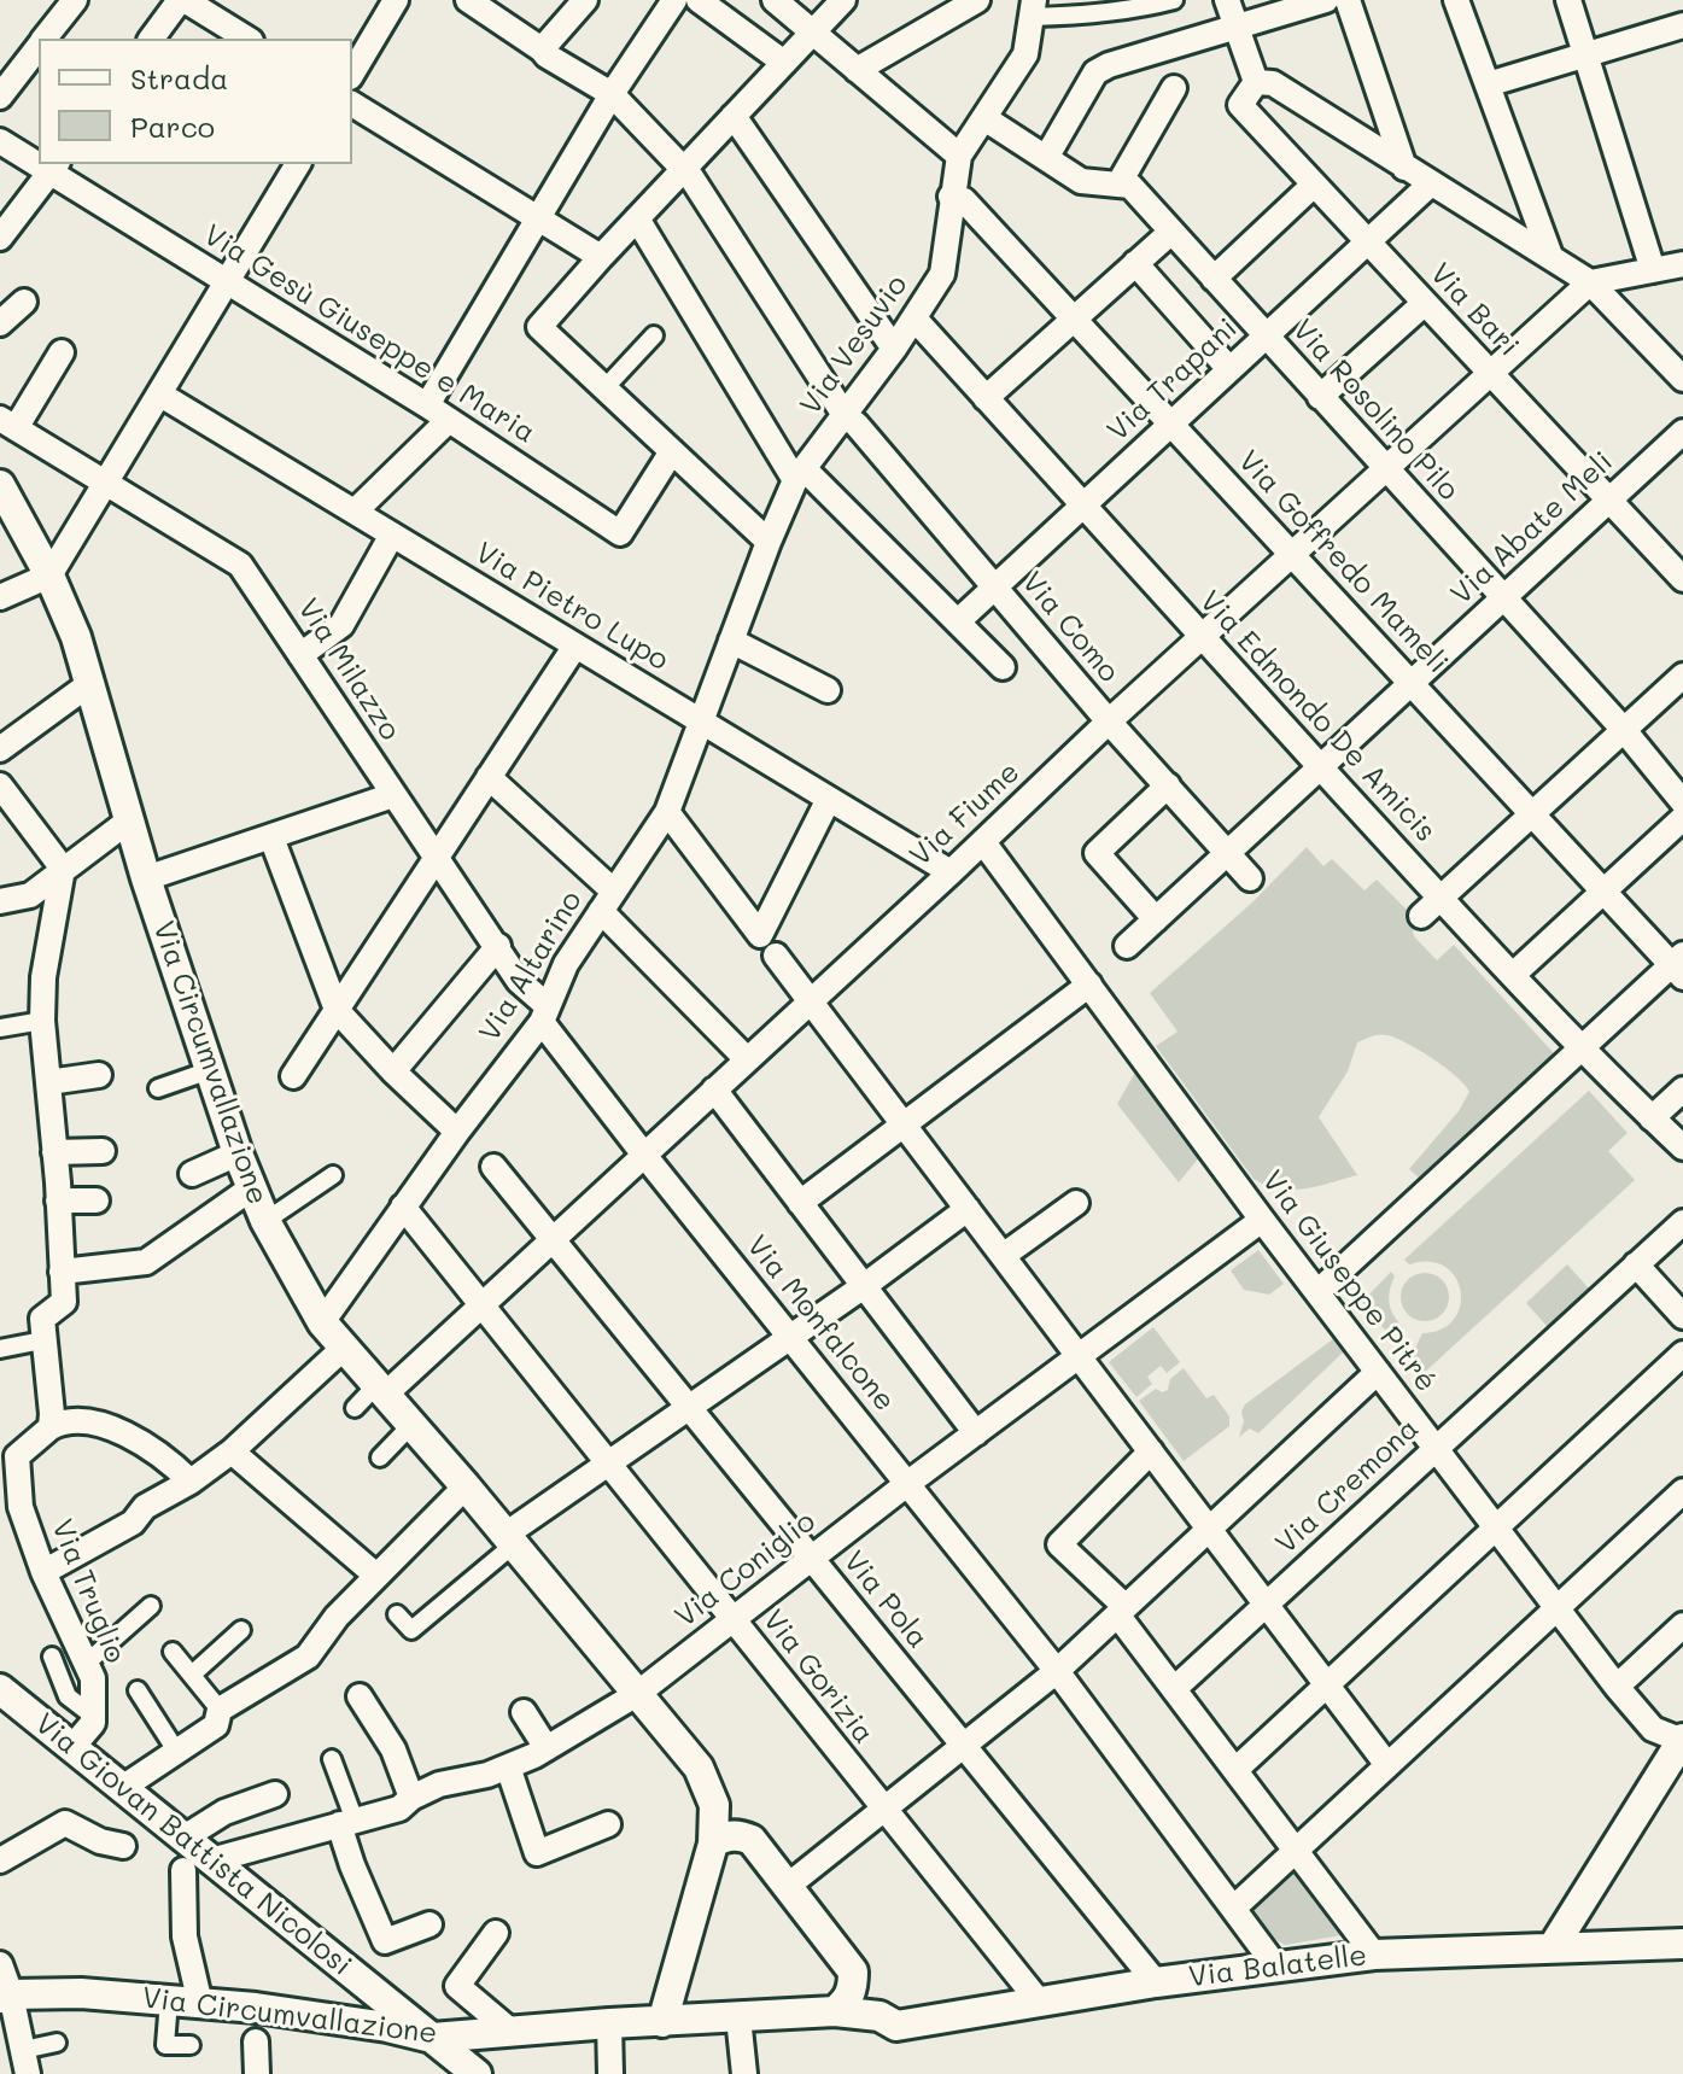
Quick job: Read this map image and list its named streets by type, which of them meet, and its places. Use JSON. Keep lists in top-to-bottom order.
{
  "streets": {
    "street": [
      "Via Bari",
      "Via Gesù Giuseppe e Maria",
      "Via Vesuvio",
      "Via Trapani",
      "Via Rosolino Pilo",
      "Via Abate Meli",
      "Via Goffredo Mameli",
      "Via Pietro Lupo",
      "Via Como",
      "Via Milazzo",
      "Via Edmondo De Amicis",
      "Via Fiume",
      "Via Altarino",
      "Via Circumvallazione",
      "Via Giuseppe Pitré",
      "Via Monfalcone",
      "Via Cremona",
      "Via Coniglio",
      "Via Truglio",
      "Via Pola",
      "Via Gorizia",
      "Via Giovan Battista Nicolosi",
      "Via Balatelle"
    ]
  },
  "crossings": [
    ["Via Bari", "Via Trapani"],
    ["Via Bari", "Via Abate Meli"],
    ["Via Bari", "Via Fiume"],
    ["Via Vesuvio", "Via Rosolino Pilo"],
    ["Via Vesuvio", "Via Goffredo Mameli"],
    ["Via Vesuvio", "Via Pietro Lupo"],
    ["Via Vesuvio", "Via Como"],
    ["Via Vesuvio", "Via Edmondo De Amicis"],
    ["Via Vesuvio", "Via Altarino"],
    ["Via Trapani", "Via Rosolino Pilo"],
    ["Via Trapani", "Via Goffredo Mameli"],
    ["Via Trapani", "Via Como"],
    ["Via Trapani", "Via Edmondo De Amicis"],
    ["Via Rosolino Pilo", "Via Abate Meli"],
    ["Via Rosolino Pilo", "Via Fiume"],
    ["Via Abate Meli", "Via Goffredo Mameli"],
    ["Via Abate Meli", "Via Como"],
    ["Via Abate Meli", "Via Edmondo De Amicis"],
    ["Via Goffredo Mameli", "Via Fiume"],
    ["Via Pietro Lupo", "Via Fiume"],
    ["Via Pietro Lupo", "Via Altarino"],
    ["Via Como", "Via Fiume"],
    ["Via Milazzo", "Via Altarino"],
    ["Via Milazzo", "Via Monfalcone"],
    ["Via Edmondo De Amicis", "Via Fiume"],
    ["Via Fiume", "Via Circumvallazione"],
    ["Via Fiume", "Via Giuseppe Pitré"],
    ["Via Fiume", "Via Monfalcone"],
    ["Via Fiume", "Via Pola"],
    ["Via Fiume", "Via Gorizia"],
    ["Via Altarino", "Via Circumvallazione"],
    ["Via Altarino", "Via Monfalcone"],
    ["Via Altarino", "Via Gorizia"],
    ["Via Circumvallazione", "Via Coniglio"],
    ["Via Circumvallazione", "Via Giovan Battista Nicolosi"],
    ["Via Circumvallazione", "Via Balatelle"],
    ["Via Giuseppe Pitré", "Via Cremona"],
    ["Via Giuseppe Pitré", "Via Coniglio"],
    ["Via Monfalcone", "Via Coniglio"],
    ["Via Monfalcone", "Via Balatelle"],
    ["Via Coniglio", "Via Pola"],
    ["Via Coniglio", "Via Gorizia"],
    ["Via Coniglio", "Via Giovan Battista Nicolosi"],
    ["Via Pola", "Via Balatelle"],
    ["Via Gorizia", "Via Balatelle"]
  ],
  "legend": ["Strada", "Parco"]
}
